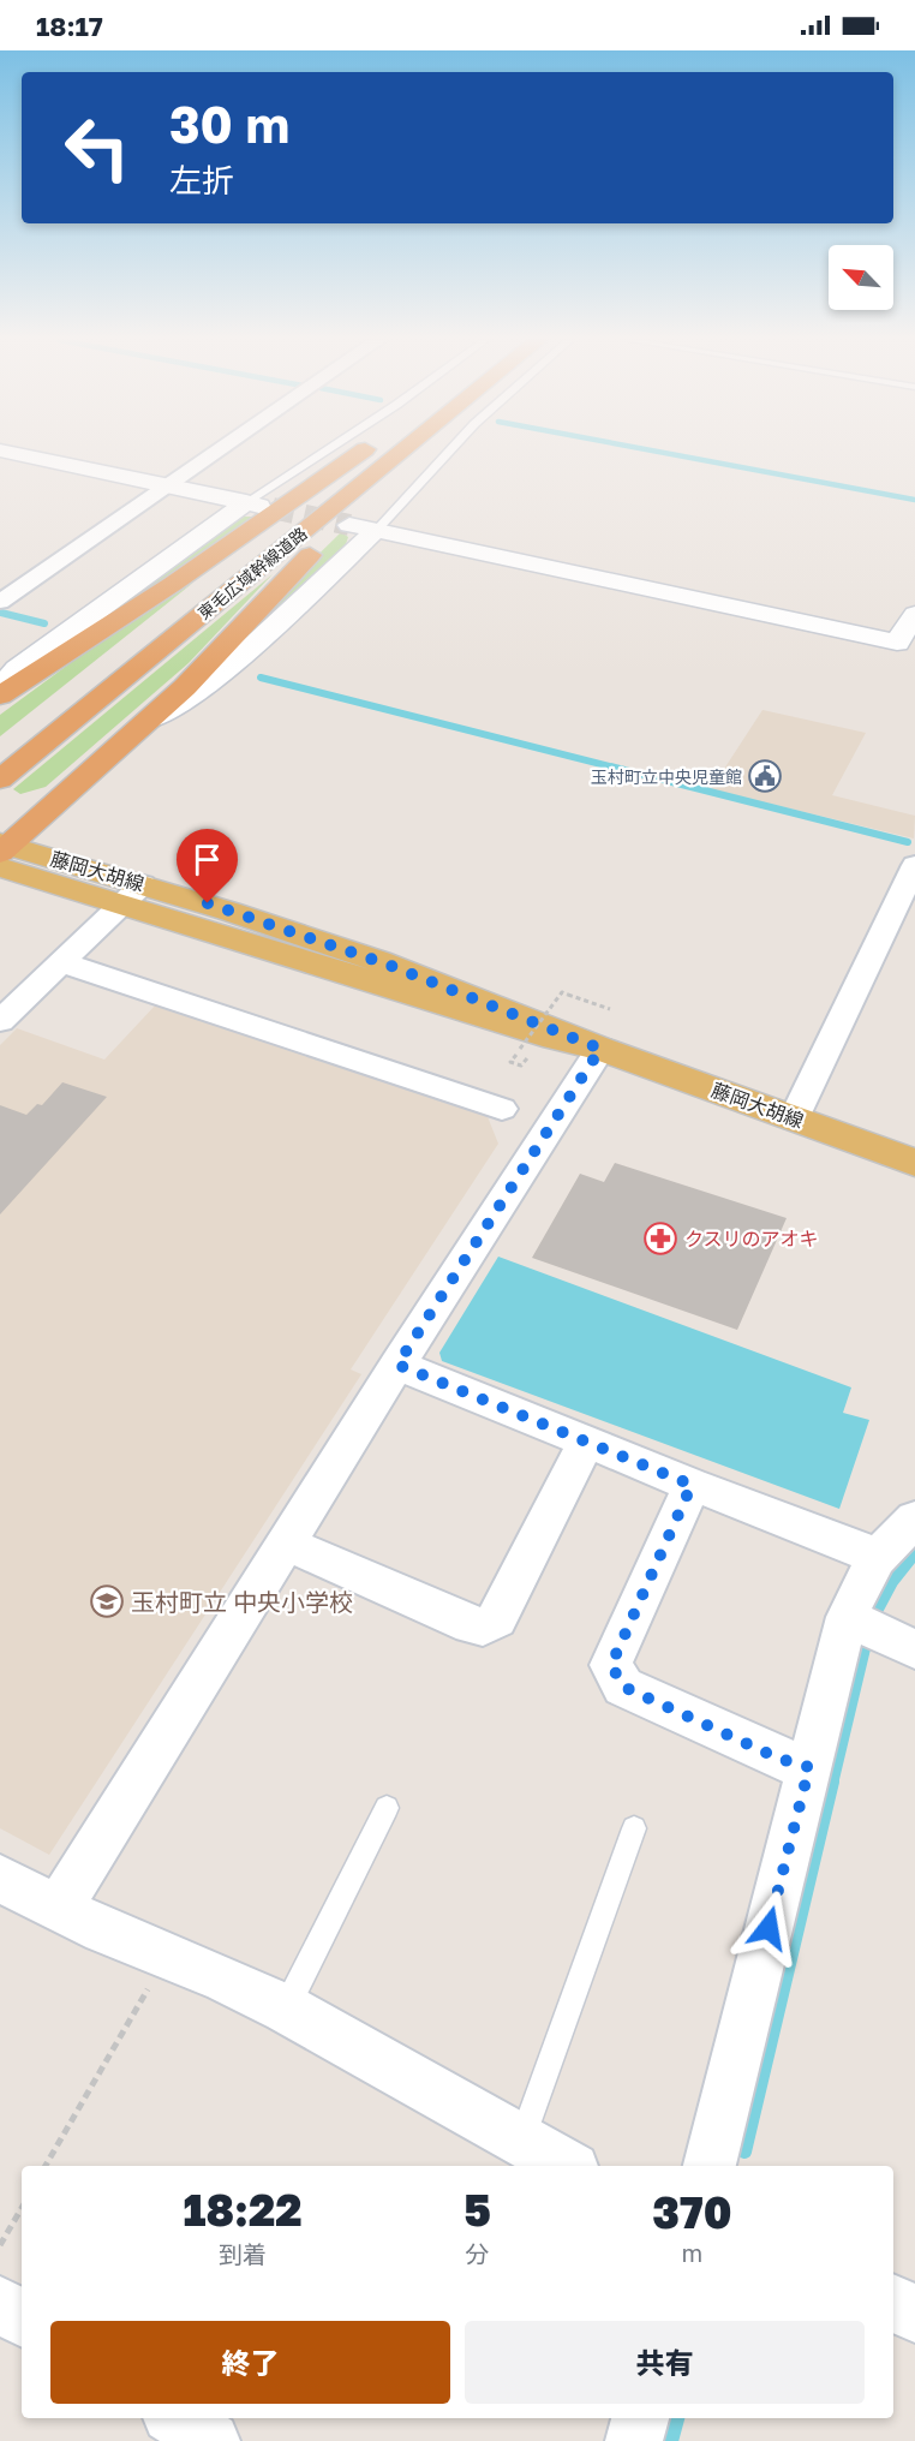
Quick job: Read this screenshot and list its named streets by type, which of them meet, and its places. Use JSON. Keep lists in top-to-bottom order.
{
  "streets": {
    "highway": ["東毛広域幹線道路"],
    "main road": ["藤岡大胡線"]
  },
  "places": {
    "public building": ["玉村町立中央児童館"],
    "pharmacy": ["クスリのアオキ"],
    "school or university": ["玉村町立 中央小学校"]
  },
  "north": "top left",
  "page": {
    "status": "18:17",
    "turn": ["30 m", "左折"],
    "eta": [
      "18:22",
      "到着",
      "5",
      "分",
      "370",
      "m"
    ],
    "buttons": ["終了", "共有"]
  }
}
